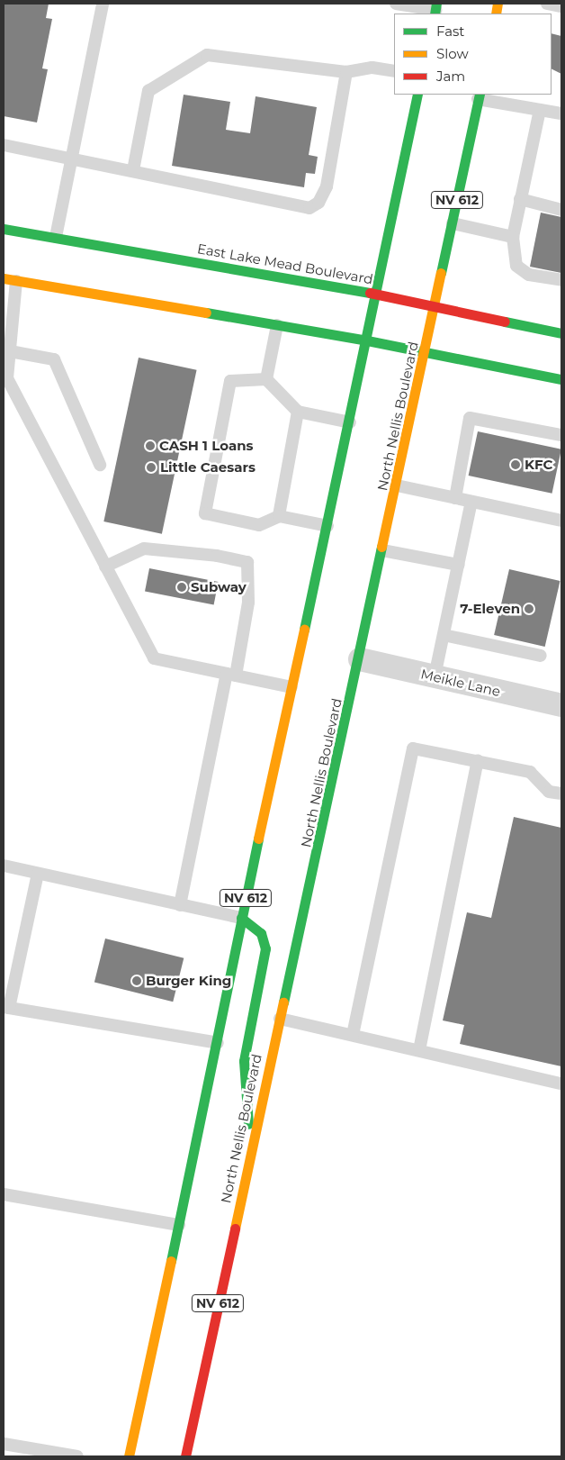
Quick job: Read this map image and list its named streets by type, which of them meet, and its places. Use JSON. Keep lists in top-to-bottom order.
{
  "streets": {
    "main road": ["NV 612", "East Lake Mead Boulevard", "North Nellis Boulevard"],
    "street": ["Meikle Lane"]
  },
  "crossings": [
    ["NV 612", "East Lake Mead Boulevard"],
    ["East Lake Mead Boulevard", "North Nellis Boulevard"],
    ["North Nellis Boulevard", "Meikle Lane"]
  ],
  "places": [
    "CASH 1 Loans",
    "KFC",
    "Little Caesars",
    "Subway",
    "7-Eleven",
    "Burger King"
  ],
  "legend": ["Fast", "Slow", "Jam"]
}
